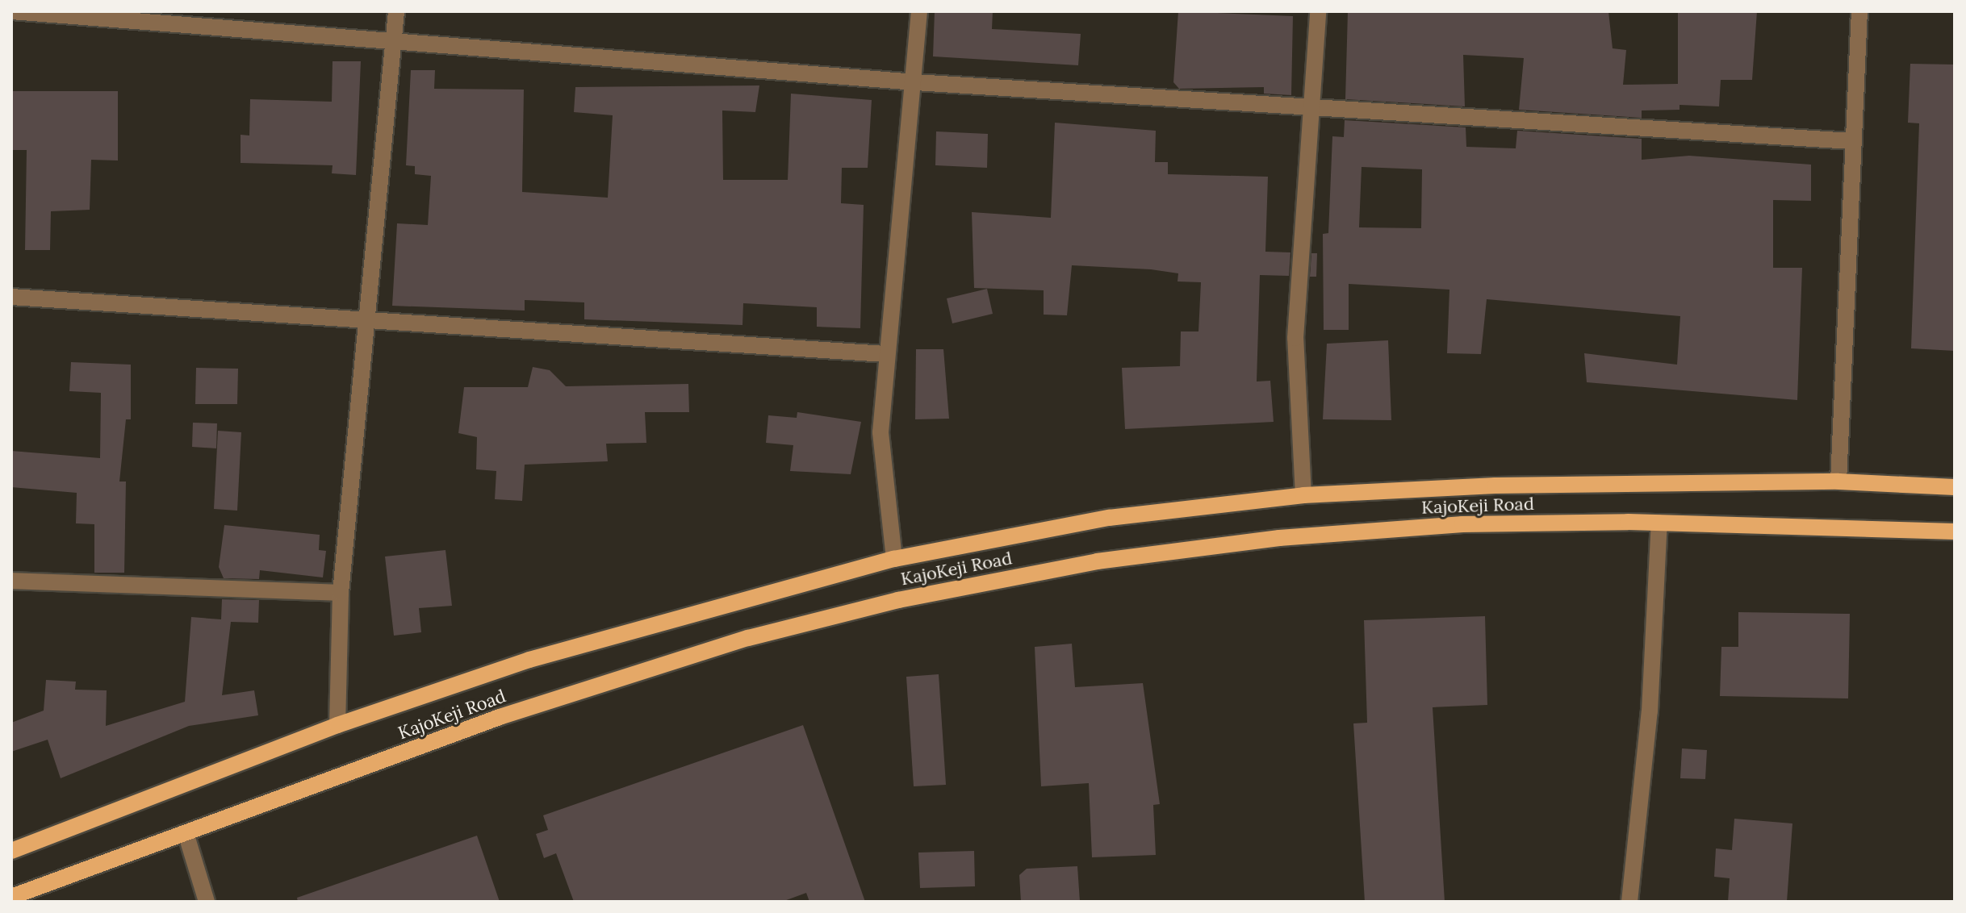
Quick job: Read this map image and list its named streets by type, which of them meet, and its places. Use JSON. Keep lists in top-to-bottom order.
{
  "streets": {
    "main road": ["KajoKeji Road"]
  }
}
